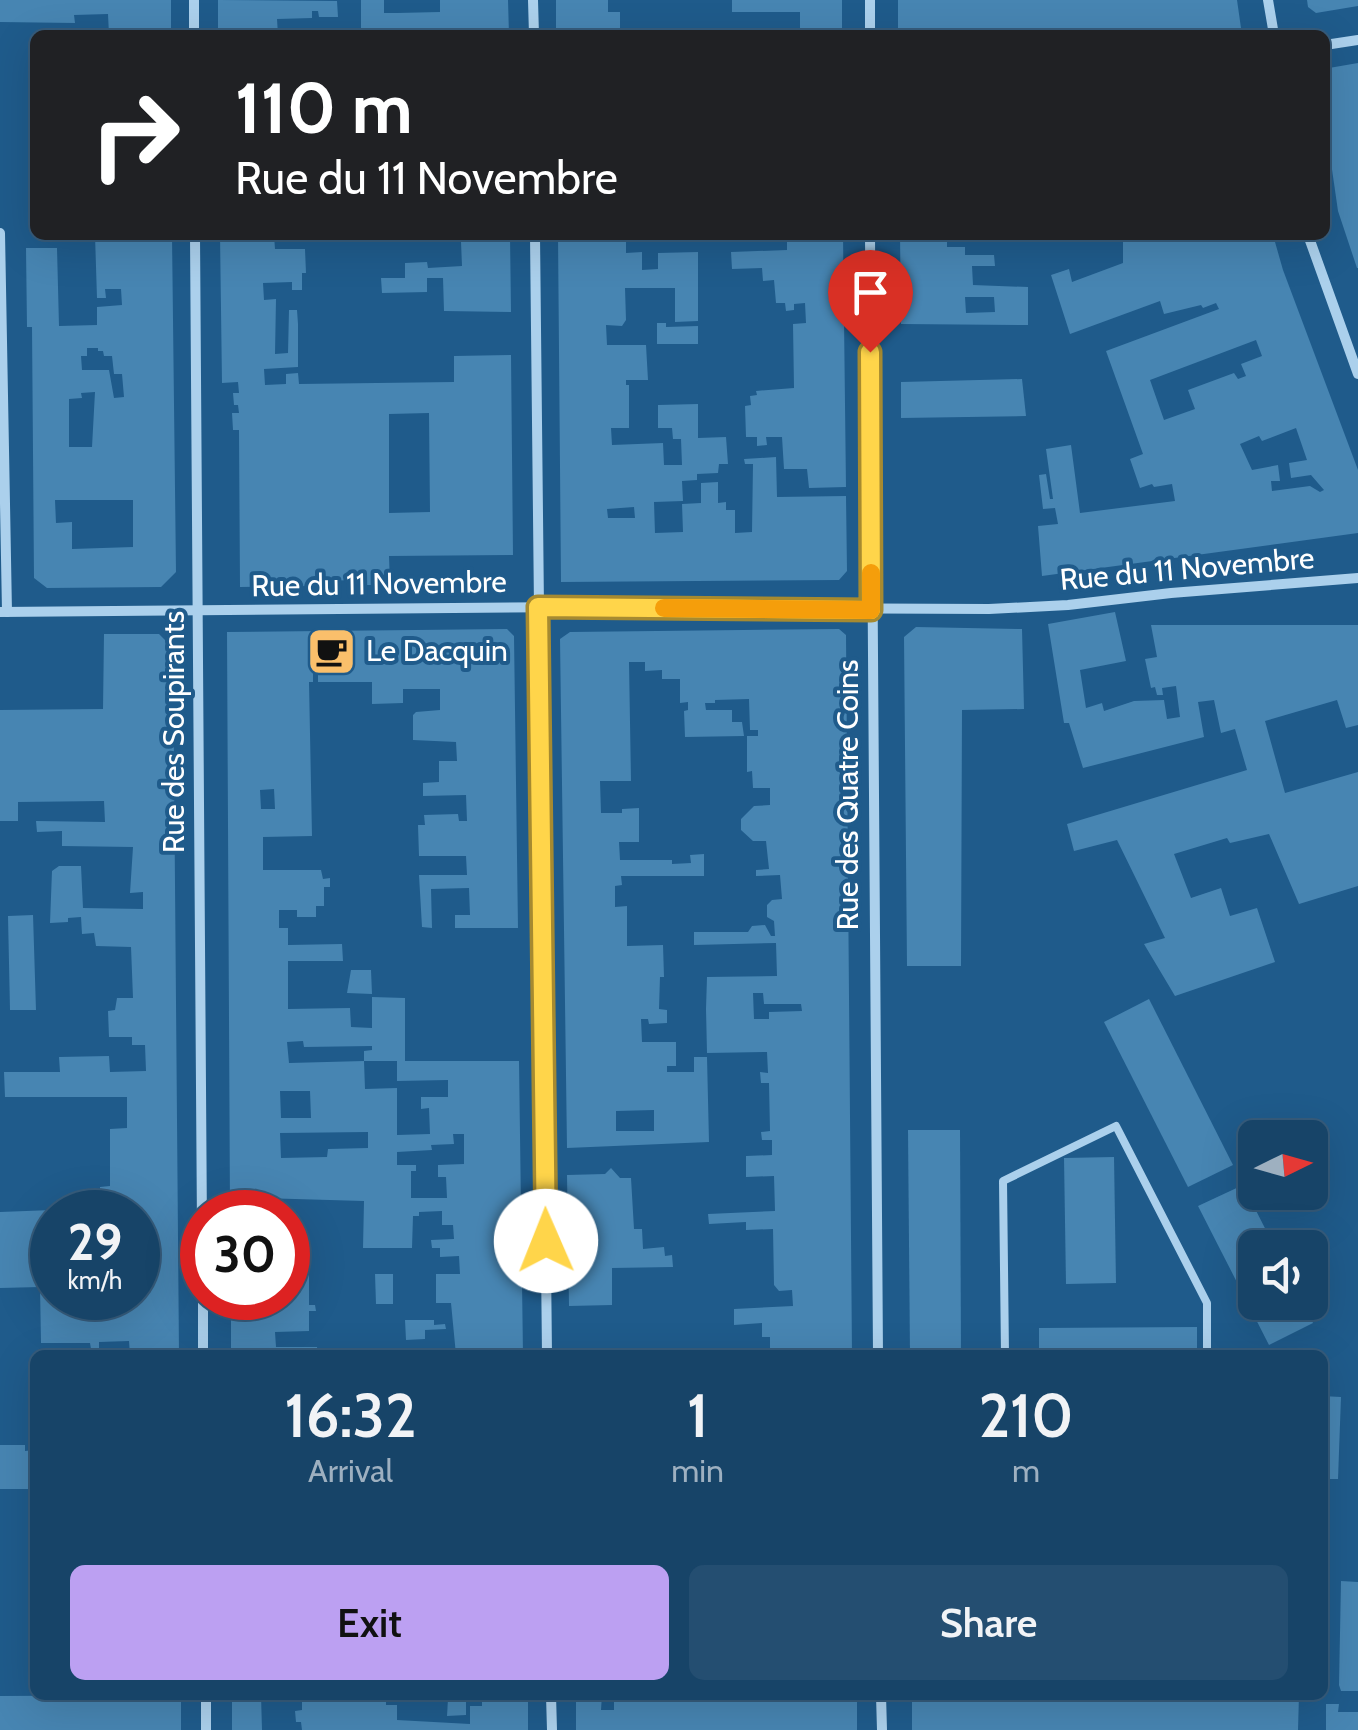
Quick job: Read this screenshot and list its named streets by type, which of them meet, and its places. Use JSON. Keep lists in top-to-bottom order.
{
  "streets": {
    "street": ["Rue du 11 Novembre", "Rue des Soupirants", "Rue des Quatre Coins"]
  },
  "crossings": [
    ["Rue du 11 Novembre", "Rue des Soupirants"],
    ["Rue du 11 Novembre", "Rue des Quatre Coins"]
  ],
  "places": {
    "cafe": ["Le Dacquin"]
  },
  "north": "right",
  "page": {
    "turn": ["110 m", "Rue du 11 Novembre"],
    "speed": "29 km/h",
    "limit": "30",
    "eta": [
      "16:32",
      "Arrival",
      "1",
      "min",
      "210",
      "m"
    ],
    "buttons": ["Exit", "Share"]
  }
}
